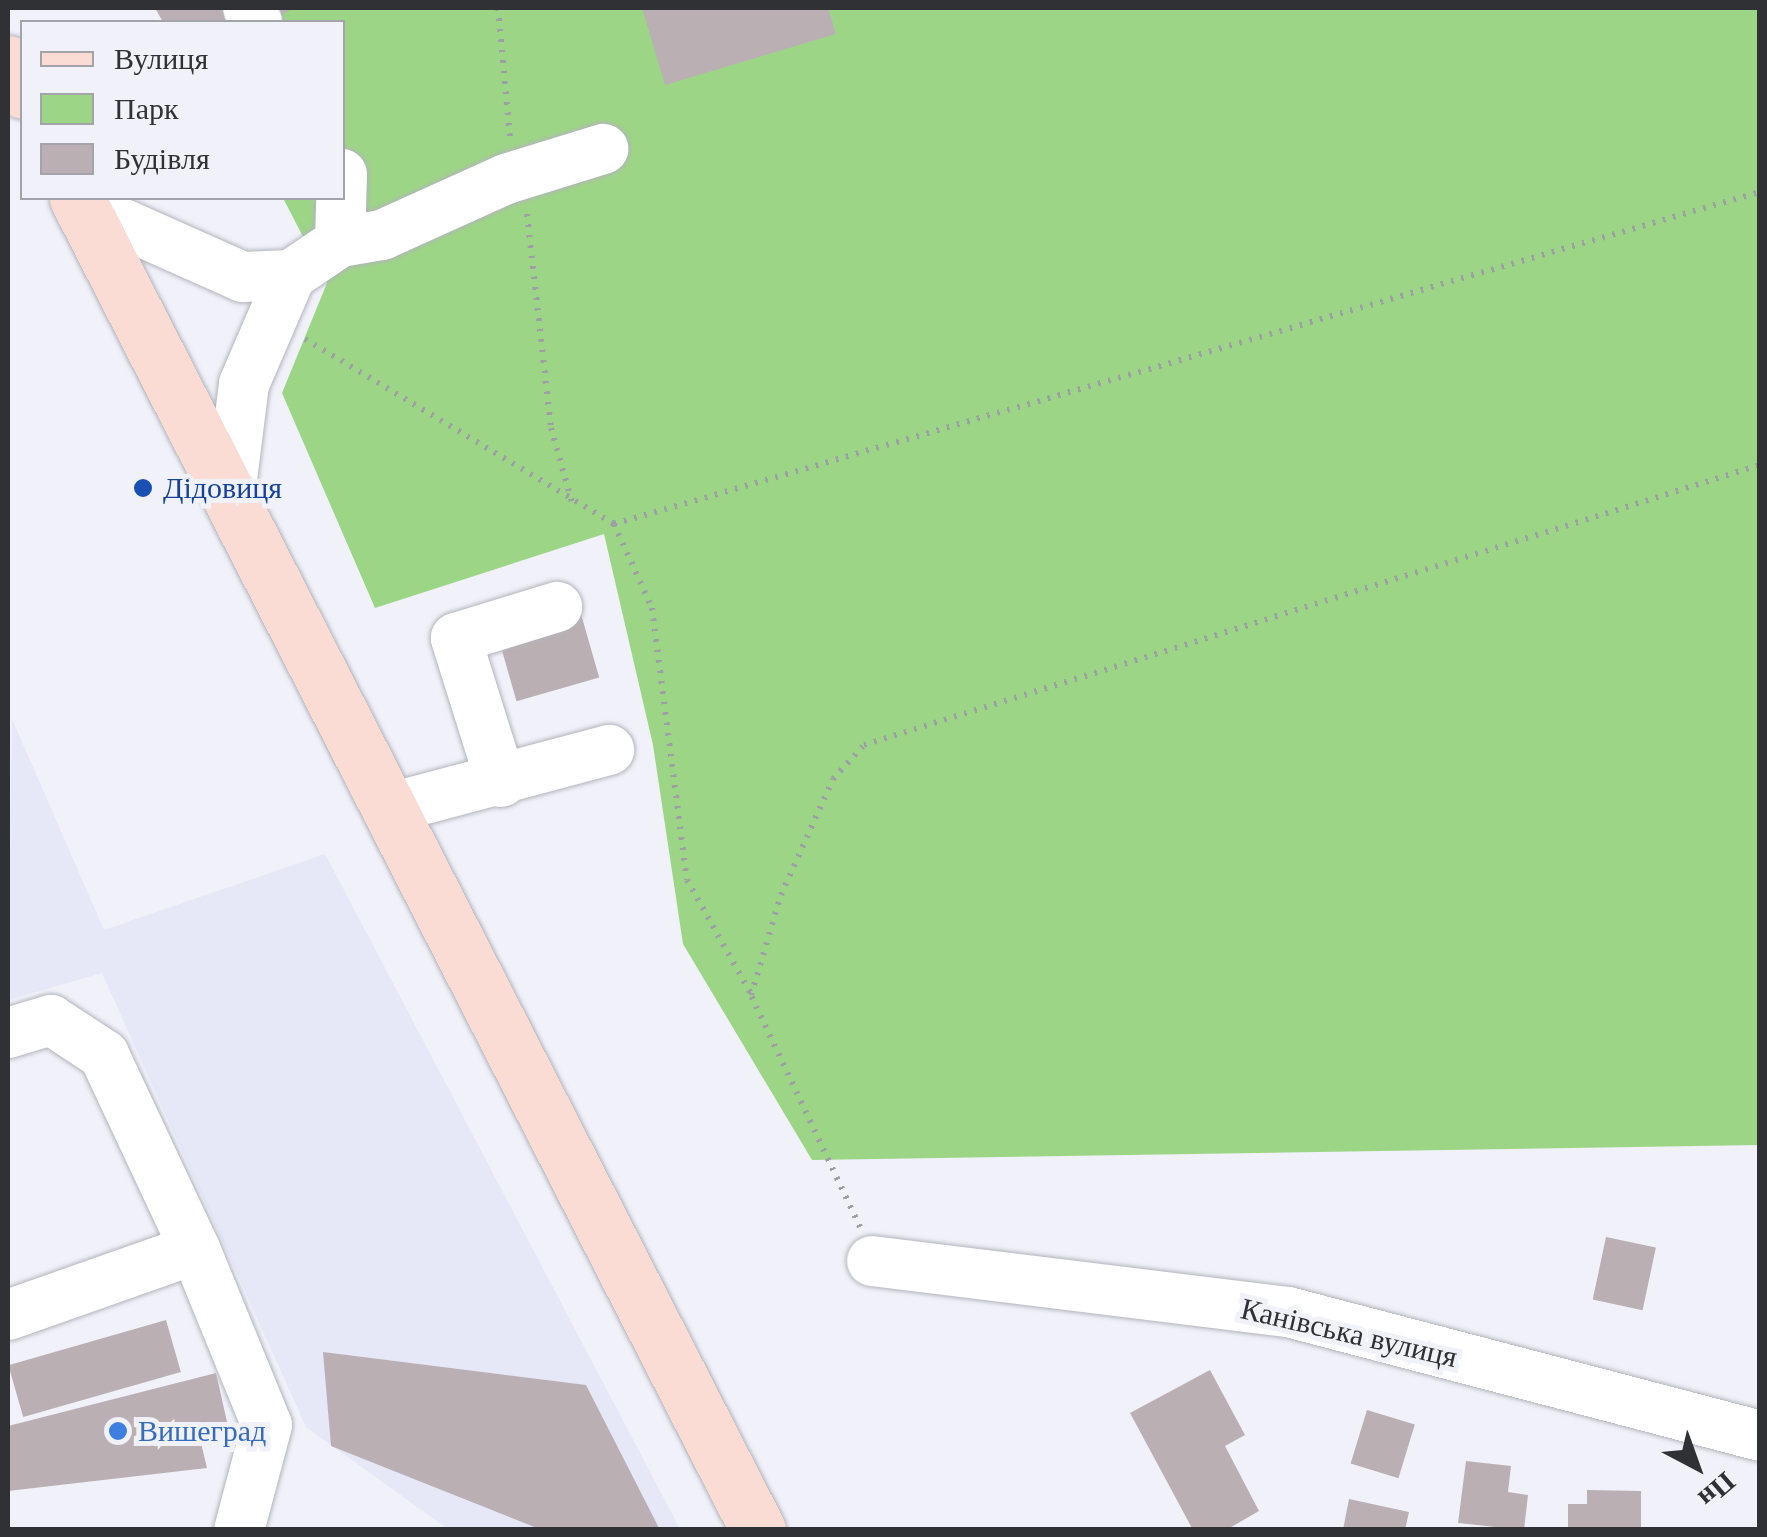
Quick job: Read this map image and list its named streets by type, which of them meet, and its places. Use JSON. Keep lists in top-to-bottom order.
{
  "streets": {
    "street": ["Канівська вулиця"]
  },
  "places": ["Дідовиця", "Вишеград"],
  "legend": ["Вулиця", "Парк", "Будівля"],
  "north": "bottom right"
}
